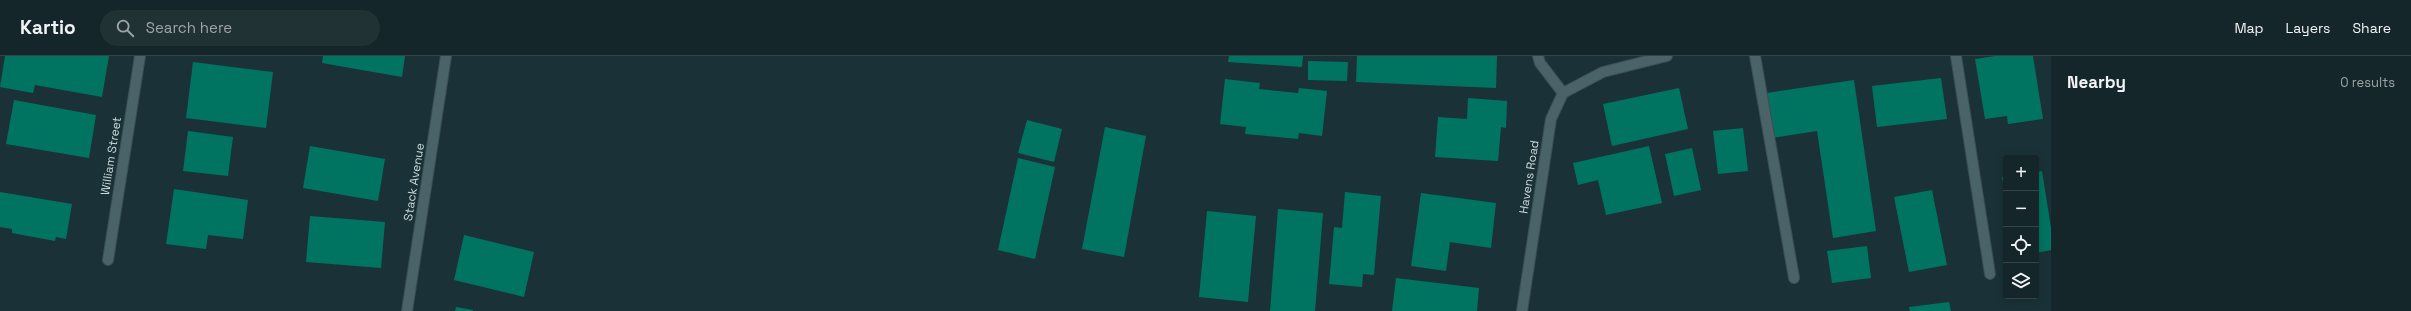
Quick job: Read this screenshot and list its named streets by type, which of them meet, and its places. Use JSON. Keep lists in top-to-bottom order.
{
  "streets": {
    "street": ["William Street", "Havens Road", "Stack Avenue"]
  },
  "page": {
    "header": "Kartio",
    "search": "Search here",
    "nav": ["Map", "Layers", "Share"],
    "heading": ["Nearby", "0 results"],
    "map_buttons": ["+", "−"]
  }
}
